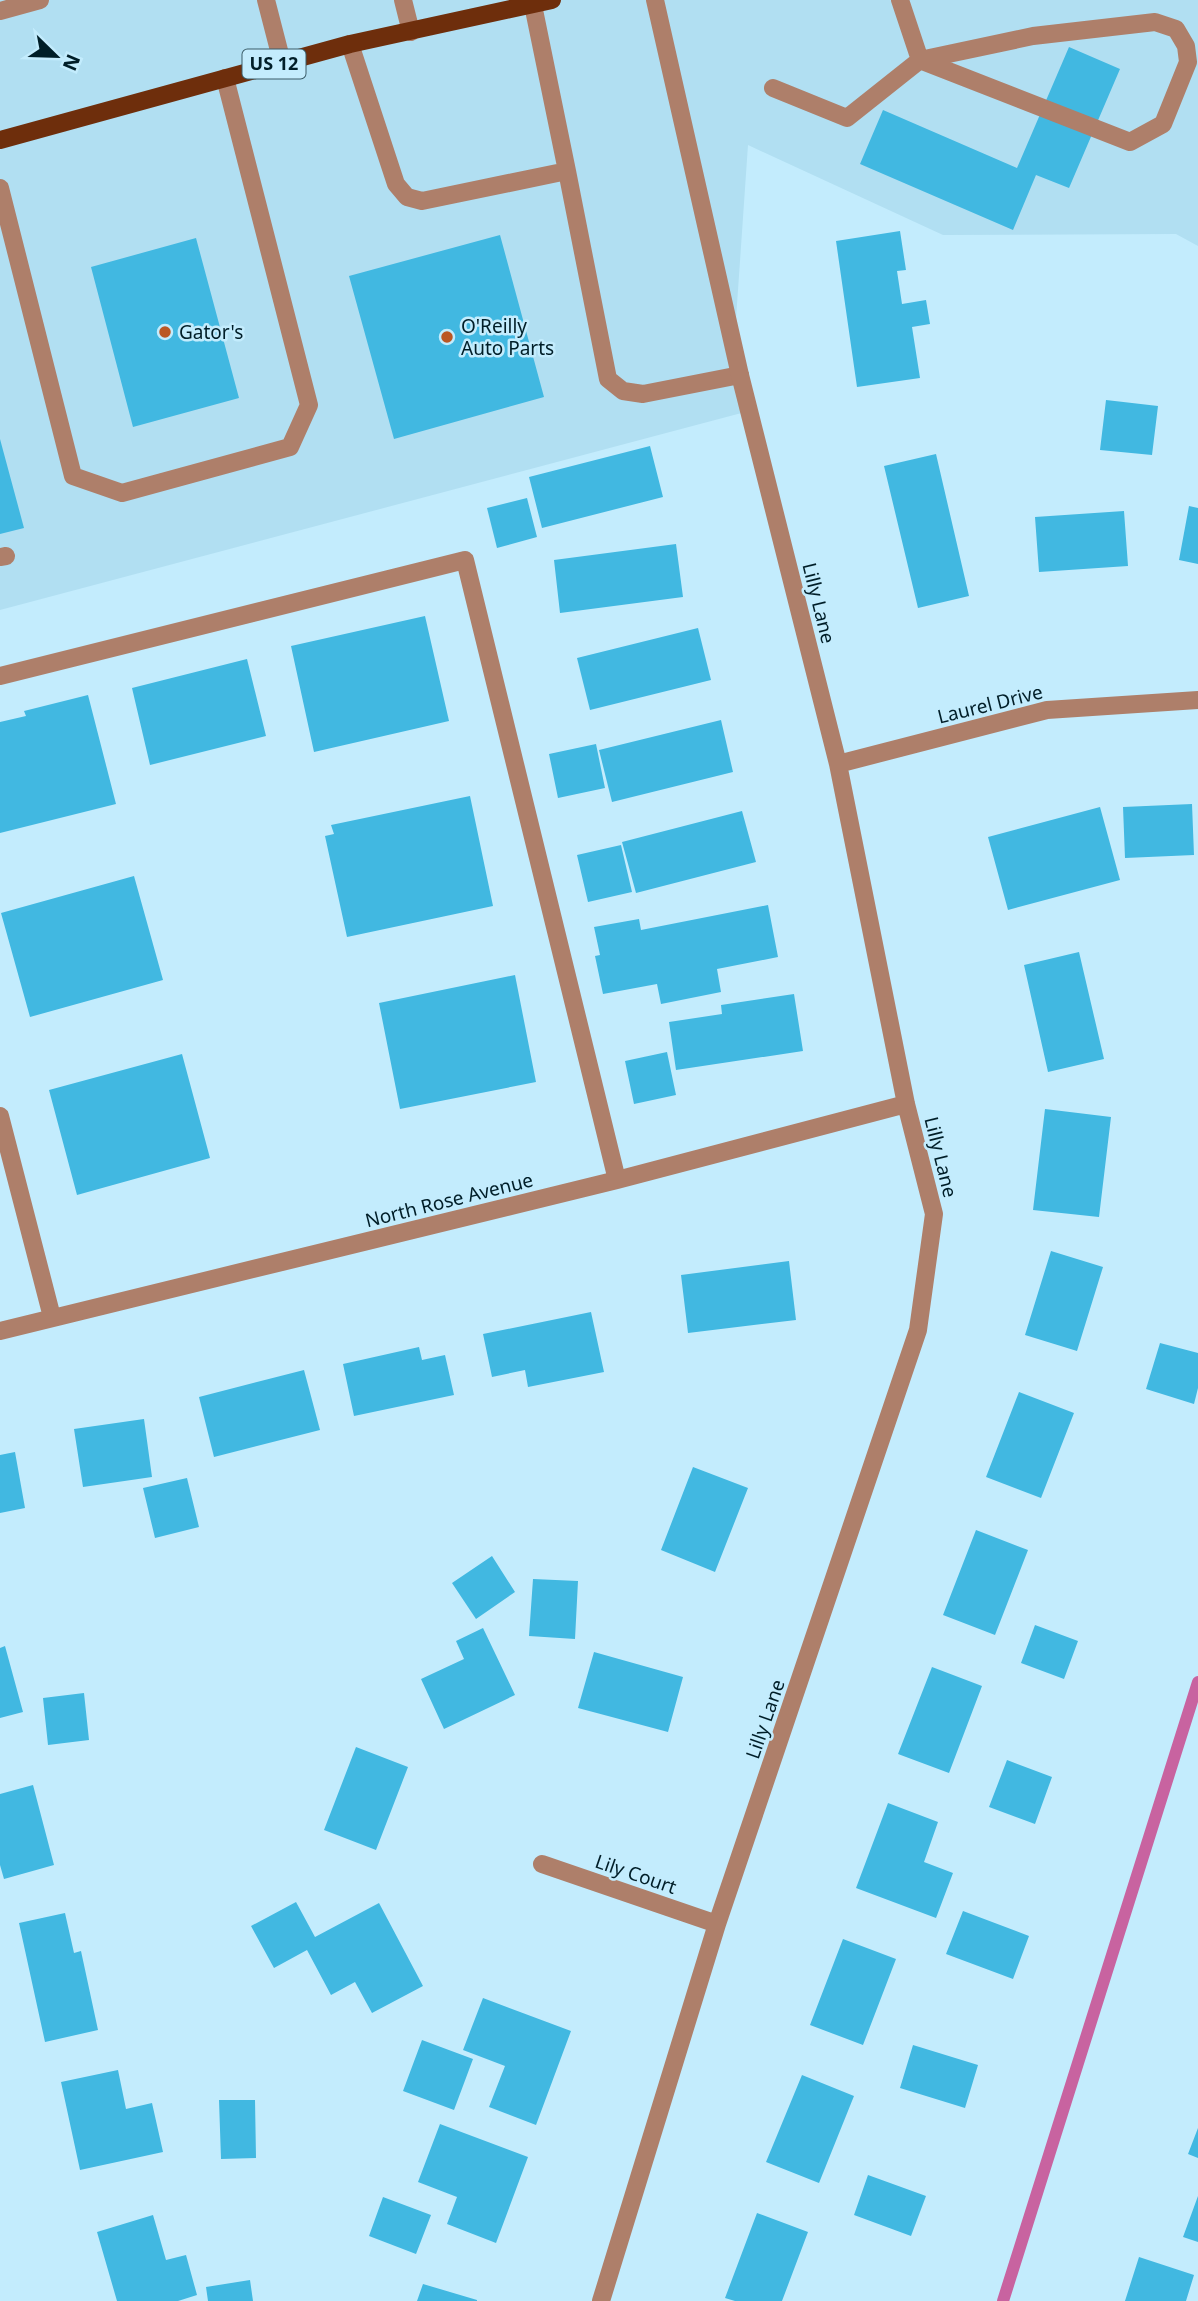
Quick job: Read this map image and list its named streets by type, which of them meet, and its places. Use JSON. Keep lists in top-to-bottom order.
{
  "streets": {
    "main road": ["US 12"],
    "street": [
      "Lilly Lane",
      "Laurel Drive",
      "North Rose Avenue",
      "Lily Court"
    ]
  },
  "crossings": [
    ["Lilly Lane", "Laurel Drive"],
    ["Lilly Lane", "North Rose Avenue"],
    ["Lilly Lane", "Lily Court"]
  ],
  "places": ["Gator's", "O'Reilly Auto Parts"],
  "north": "bottom right"
}
